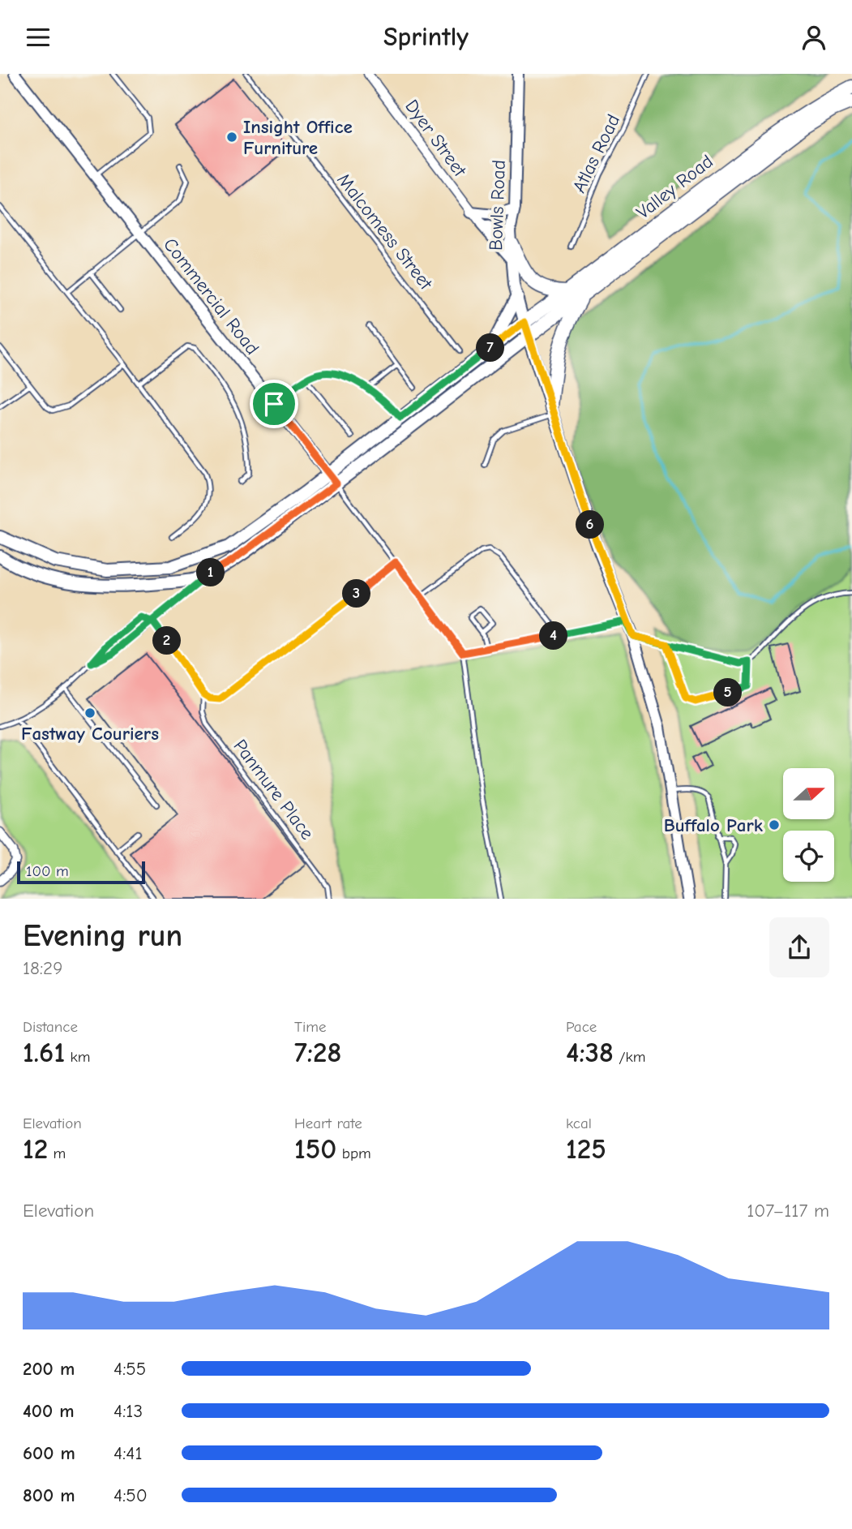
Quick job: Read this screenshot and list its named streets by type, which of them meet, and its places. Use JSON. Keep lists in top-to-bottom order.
{
  "streets": {
    "highway": ["Valley Road"],
    "street": ["Dyer Street", "Bowls Road", "Commercial Road"],
    "lane": ["Atlas Road", "Malcomess Street", "Panmure Place"]
  },
  "crossings": [
    ["Valley Road", "Bowls Road"]
  ],
  "places": ["Insight Office Furniture", "Fastway Couriers", "Buffalo Park"],
  "scale_bar": "100 m",
  "north": "right",
  "page": {
    "header": "Sprintly",
    "pins": [
      "7",
      "6",
      "1",
      "3",
      "4",
      "2",
      "5"
    ],
    "scale": "100 m",
    "heading": ["Evening run", "18:29"],
    "stats": [
      ["Distance", "1.61 km"],
      ["Time", "7:28"],
      ["Pace", "4:38 /km"],
      ["Elevation", "12 m"],
      ["Heart rate", "150 bpm"],
      ["kcal", "125"]
    ],
    "chart": ["Elevation", "107–117 m"],
    "list": [
      {
        "name": "200 m",
        "note": "4:55"
      },
      {
        "name": "400 m",
        "note": "4:13"
      },
      {
        "name": "600 m",
        "note": "4:41"
      },
      {
        "name": "800 m",
        "note": "4:50"
      }
    ]
  }
}
